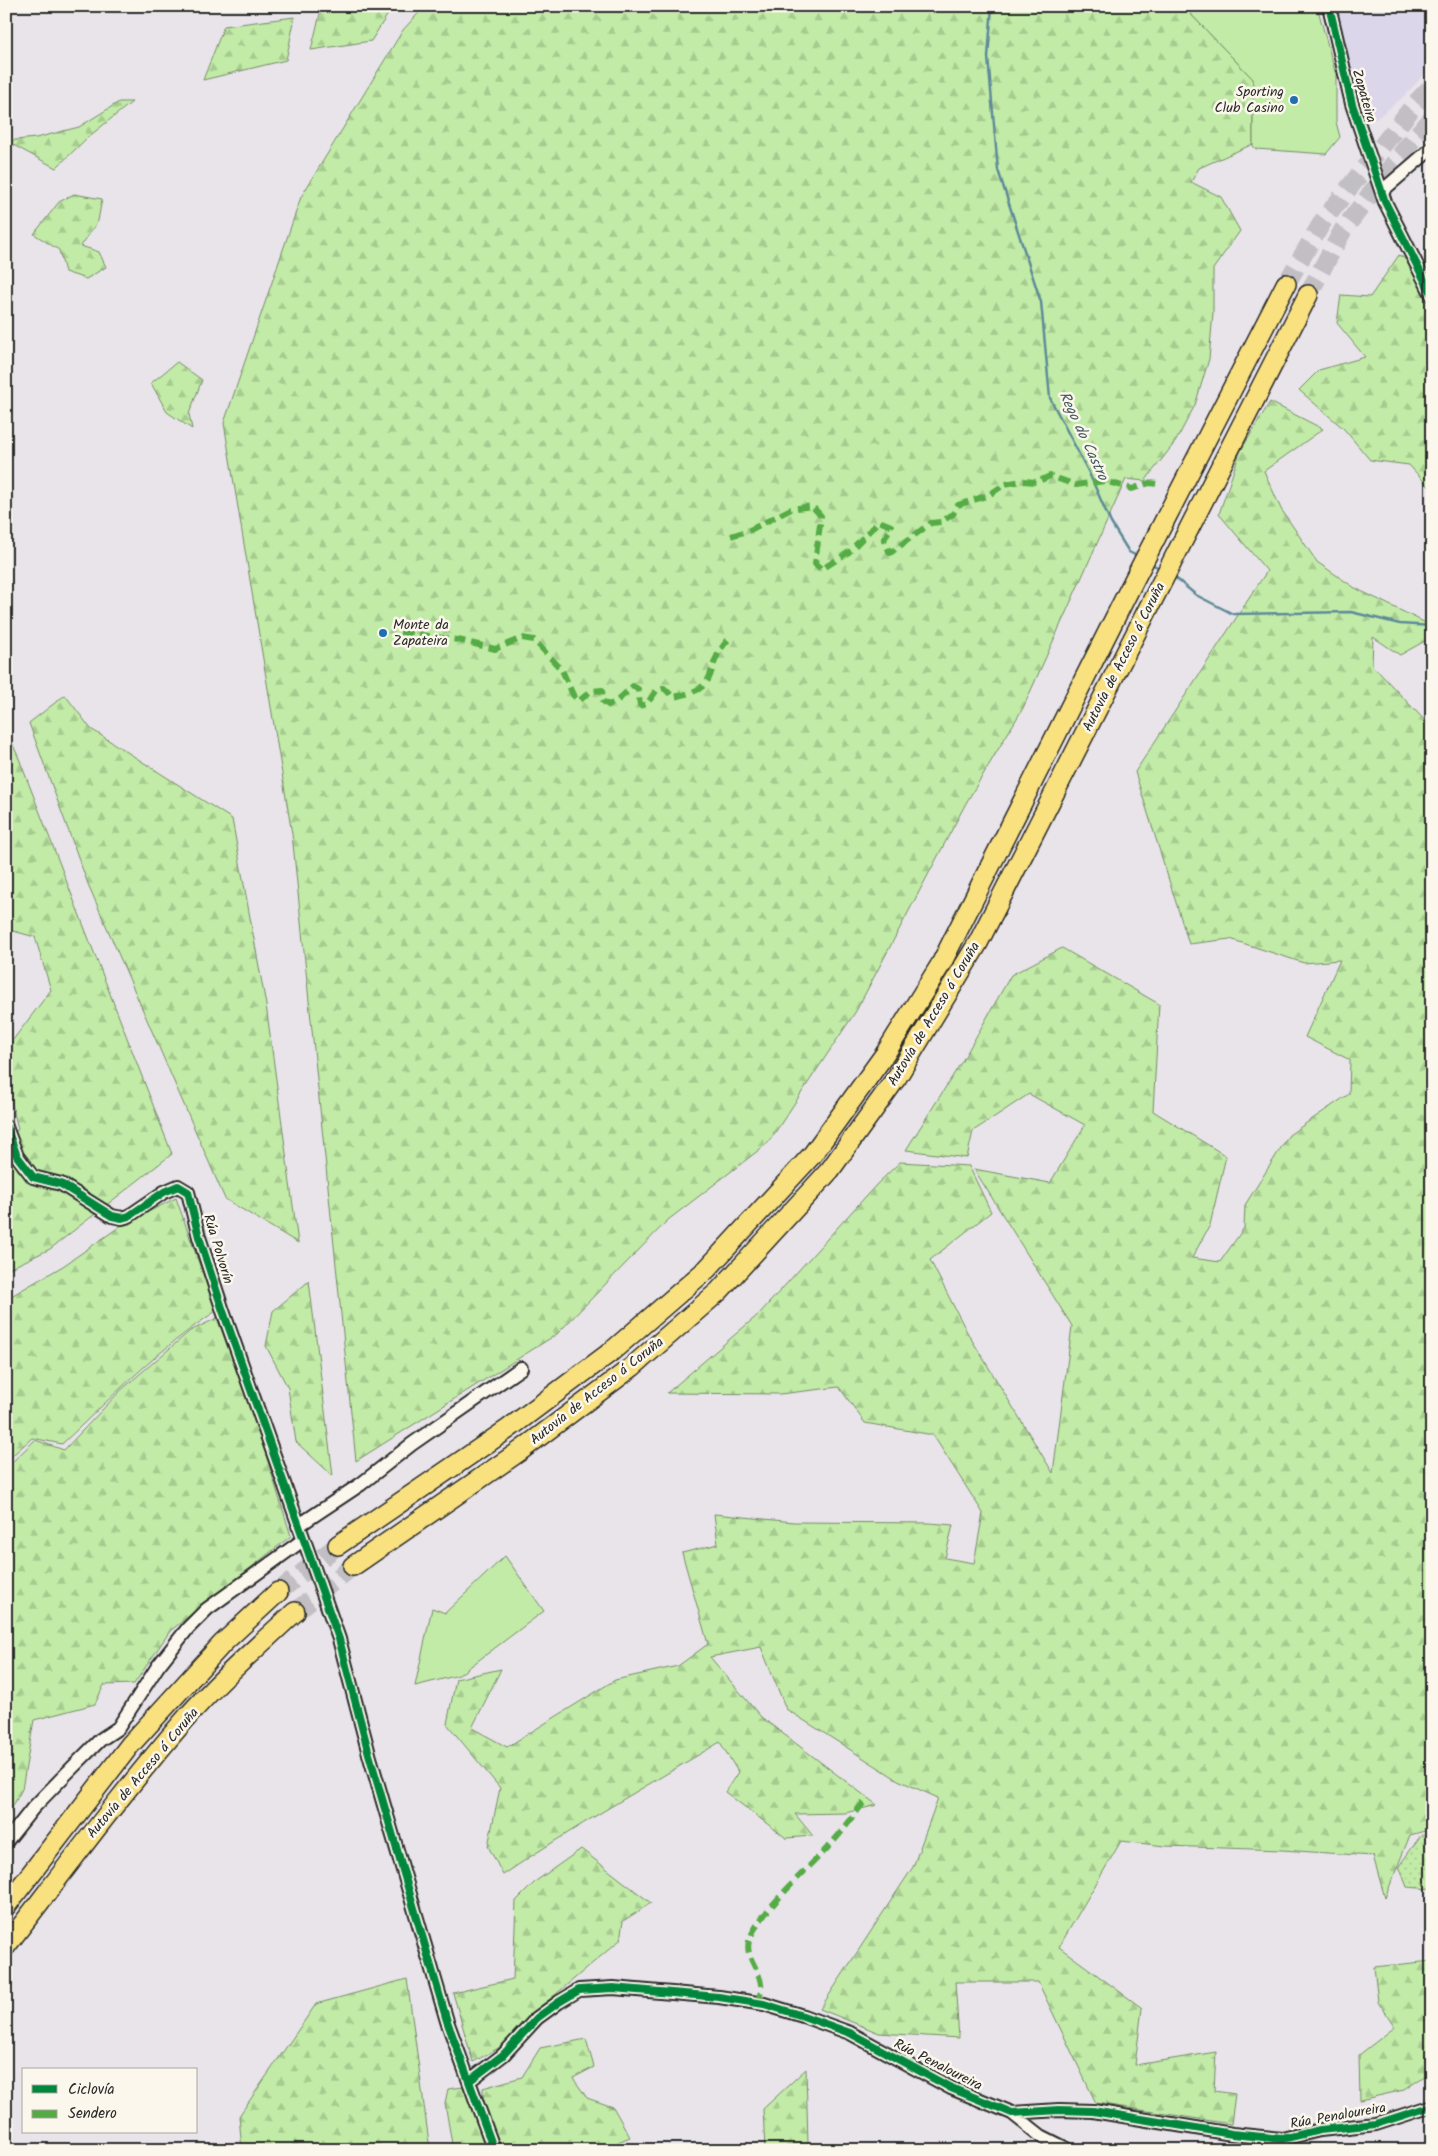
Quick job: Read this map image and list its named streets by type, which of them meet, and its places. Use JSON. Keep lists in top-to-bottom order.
{
  "streets": {
    "highway": ["Autovía de Acceso á Coruña"],
    "street": ["Zapateira", "Rúa Polvorín", "Rúa Penaloureira"]
  },
  "water": ["Rego do Castro"],
  "places": ["Sporting Club Casino", "Monte da Zapateira"],
  "legend": ["Ciclovía", "Sendero"]
}
